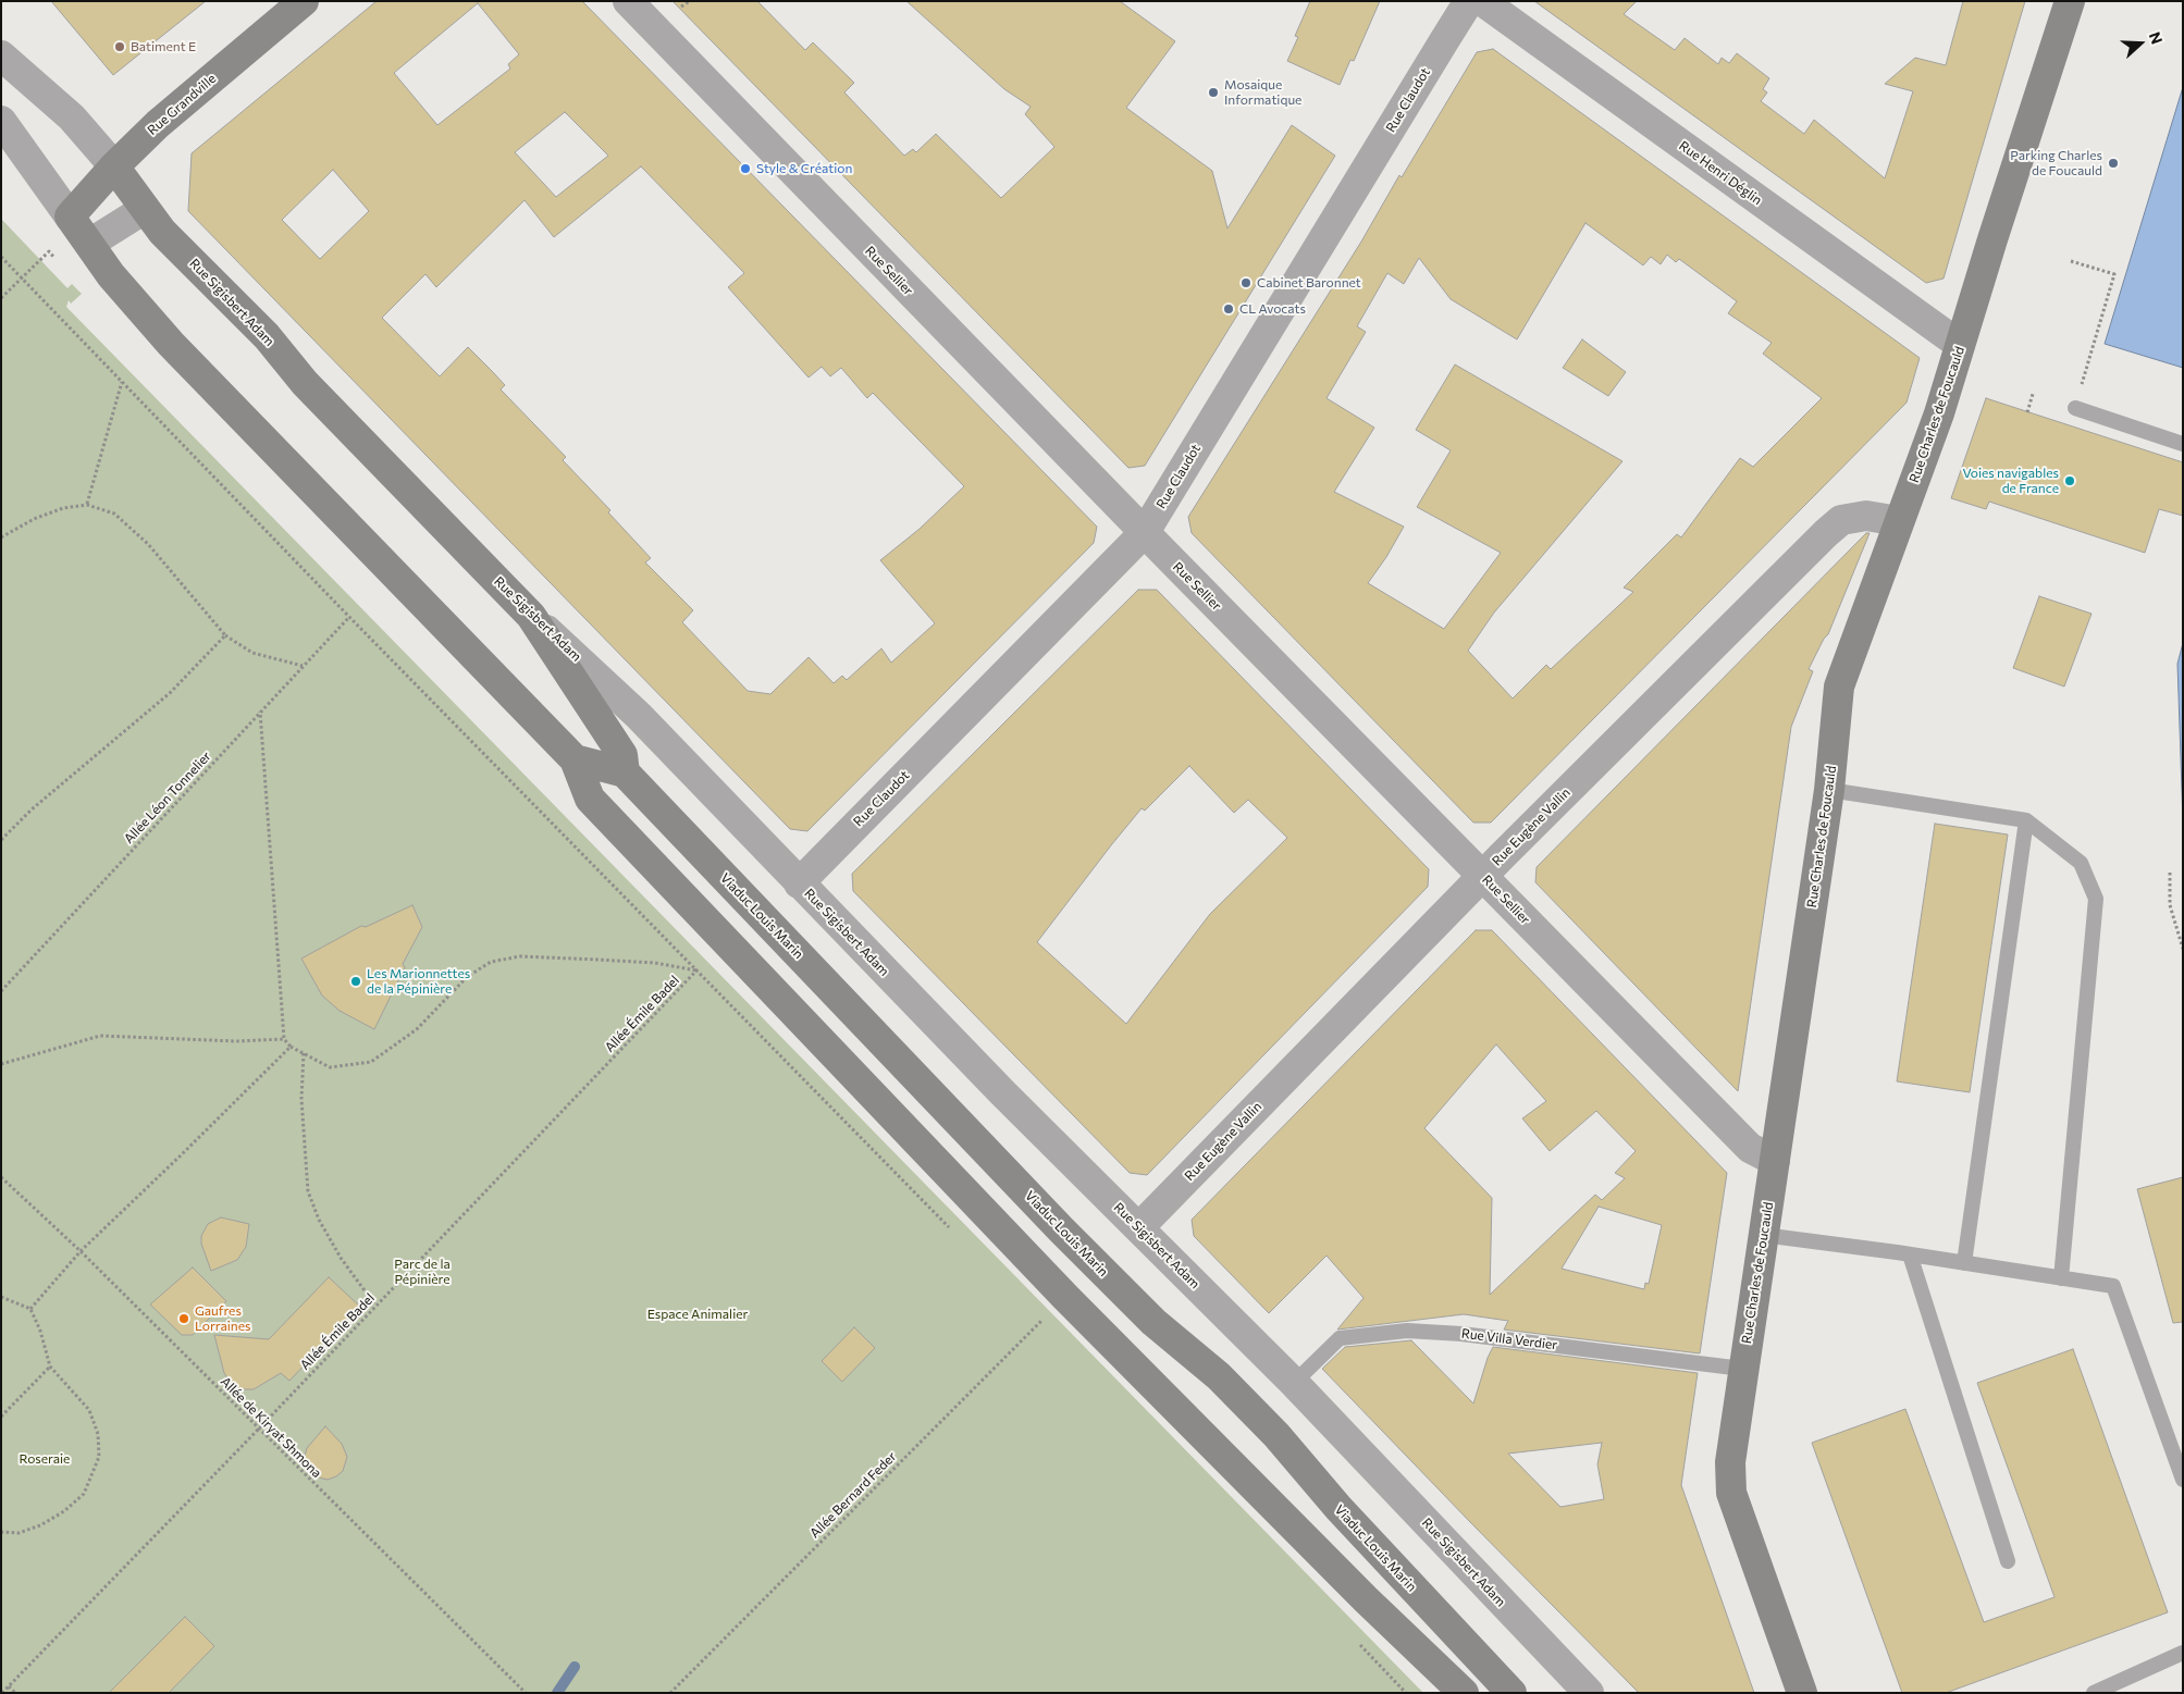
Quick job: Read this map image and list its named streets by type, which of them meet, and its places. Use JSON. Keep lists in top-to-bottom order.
{
  "streets": {
    "main road": [
      "Rue Grandville",
      "Rue Sigisbert Adam",
      "Rue Charles de Foucauld",
      "Viaduc Louis Marin"
    ],
    "street": [
      "Rue Claudot",
      "Rue Henri Déglin",
      "Rue Sellier",
      "Rue Eugène Vallin"
    ],
    "lane": ["Rue Villa Verdier"],
    "path": [
      "Allée Léon Tonnelier",
      "Allée Émile Badel",
      "Allée de Kiryat Shmona",
      "Allée Bernard Feder"
    ]
  },
  "crossings": [
    ["Rue Claudot", "Rue Sellier"],
    ["Rue Claudot", "Rue Sigisbert Adam"],
    ["Rue Grandville", "Rue Sigisbert Adam"],
    ["Rue Henri Déglin", "Rue Charles de Foucauld"],
    ["Rue Sellier", "Rue Charles de Foucauld"],
    ["Rue Sellier", "Rue Eugène Vallin"],
    ["Rue Sigisbert Adam", "Rue Eugène Vallin"],
    ["Rue Sigisbert Adam", "Viaduc Louis Marin"],
    ["Rue Sigisbert Adam", "Rue Villa Verdier"],
    ["Rue Charles de Foucauld", "Rue Eugène Vallin"],
    ["Rue Charles de Foucauld", "Rue Villa Verdier"],
    ["Allée Émile Badel", "Allée de Kiryat Shmona"]
  ],
  "parks": ["Parc de la Pépinière", "Espace Animalier", "Roseraie"],
  "places": [
    "Batiment E",
    "Mosaique Informatique",
    "Parking Charles de Foucauld",
    "Style & Création",
    "Cabinet Baronnet",
    "CL Avocats",
    "Voies navigables de France",
    "Les Marionnettes de la Pépinière",
    "Gaufres Lorraines"
  ],
  "north": "right"
}
